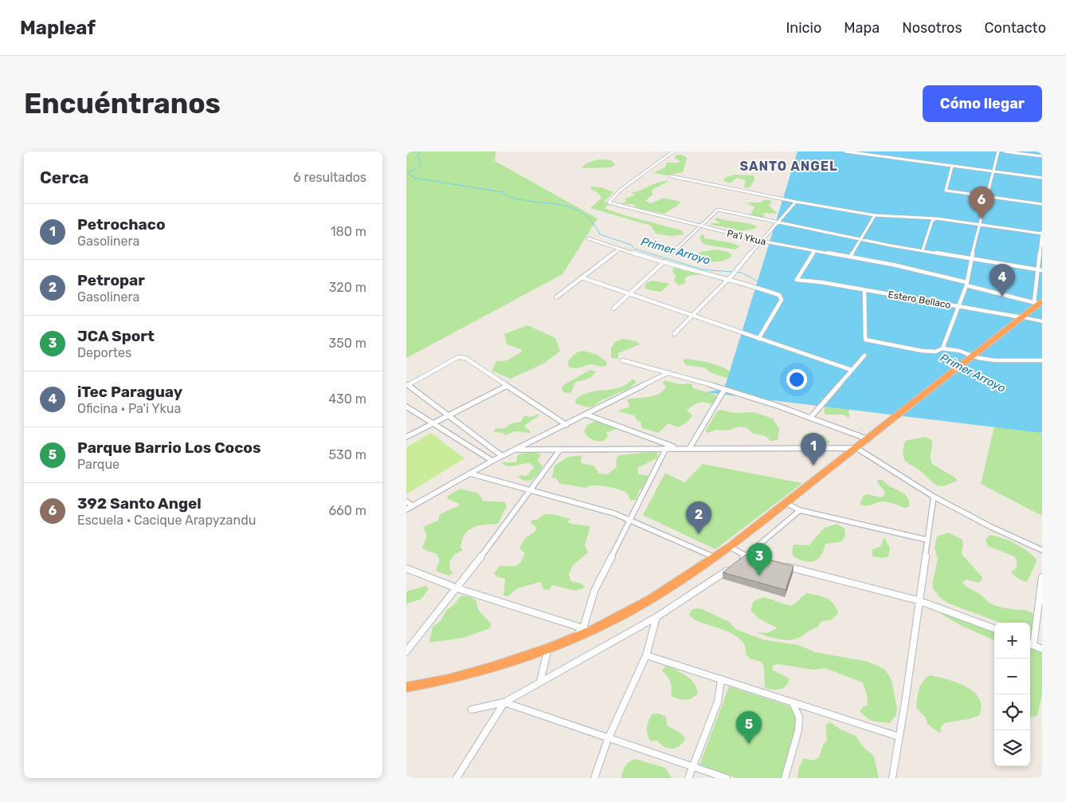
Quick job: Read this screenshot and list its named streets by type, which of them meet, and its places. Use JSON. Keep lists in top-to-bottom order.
{
  "streets": {
    "street": ["Pa'i Ykua", "Estero Bellaco"]
  },
  "crossings": [
    ["Pa'i Ykua", "Estero Bellaco"]
  ],
  "districts": ["SANTO ANGEL"],
  "water": ["Primer Arroyo"],
  "page": {
    "header": "Mapleaf",
    "nav": [
      "Inicio",
      "Mapa",
      "Nosotros",
      "Contacto"
    ],
    "buttons": "Cómo llegar",
    "title": "Encuéntranos",
    "heading": ["Cerca", "6 resultados"],
    "pins": [
      "6",
      "4",
      "1",
      "2",
      "3",
      "5"
    ],
    "list": [
      {
        "mark": "1",
        "name": "Petrochaco",
        "note": "Gasolinera",
        "value": "180 m"
      },
      {
        "mark": "2",
        "name": "Petropar",
        "note": "Gasolinera",
        "value": "320 m"
      },
      {
        "mark": "3",
        "name": "JCA Sport",
        "note": "Deportes",
        "value": "350 m"
      },
      {
        "mark": "4",
        "name": "iTec Paraguay",
        "note": "Oficina · Pa'i Ykua",
        "value": "430 m"
      },
      {
        "mark": "5",
        "name": "Parque Barrio Los Cocos",
        "note": "Parque",
        "value": "530 m"
      },
      {
        "mark": "6",
        "name": "392 Santo Angel",
        "note": "Escuela · Cacique Arapyzandu",
        "value": "660 m"
      }
    ],
    "map_buttons": ["+", "−"]
  }
}
